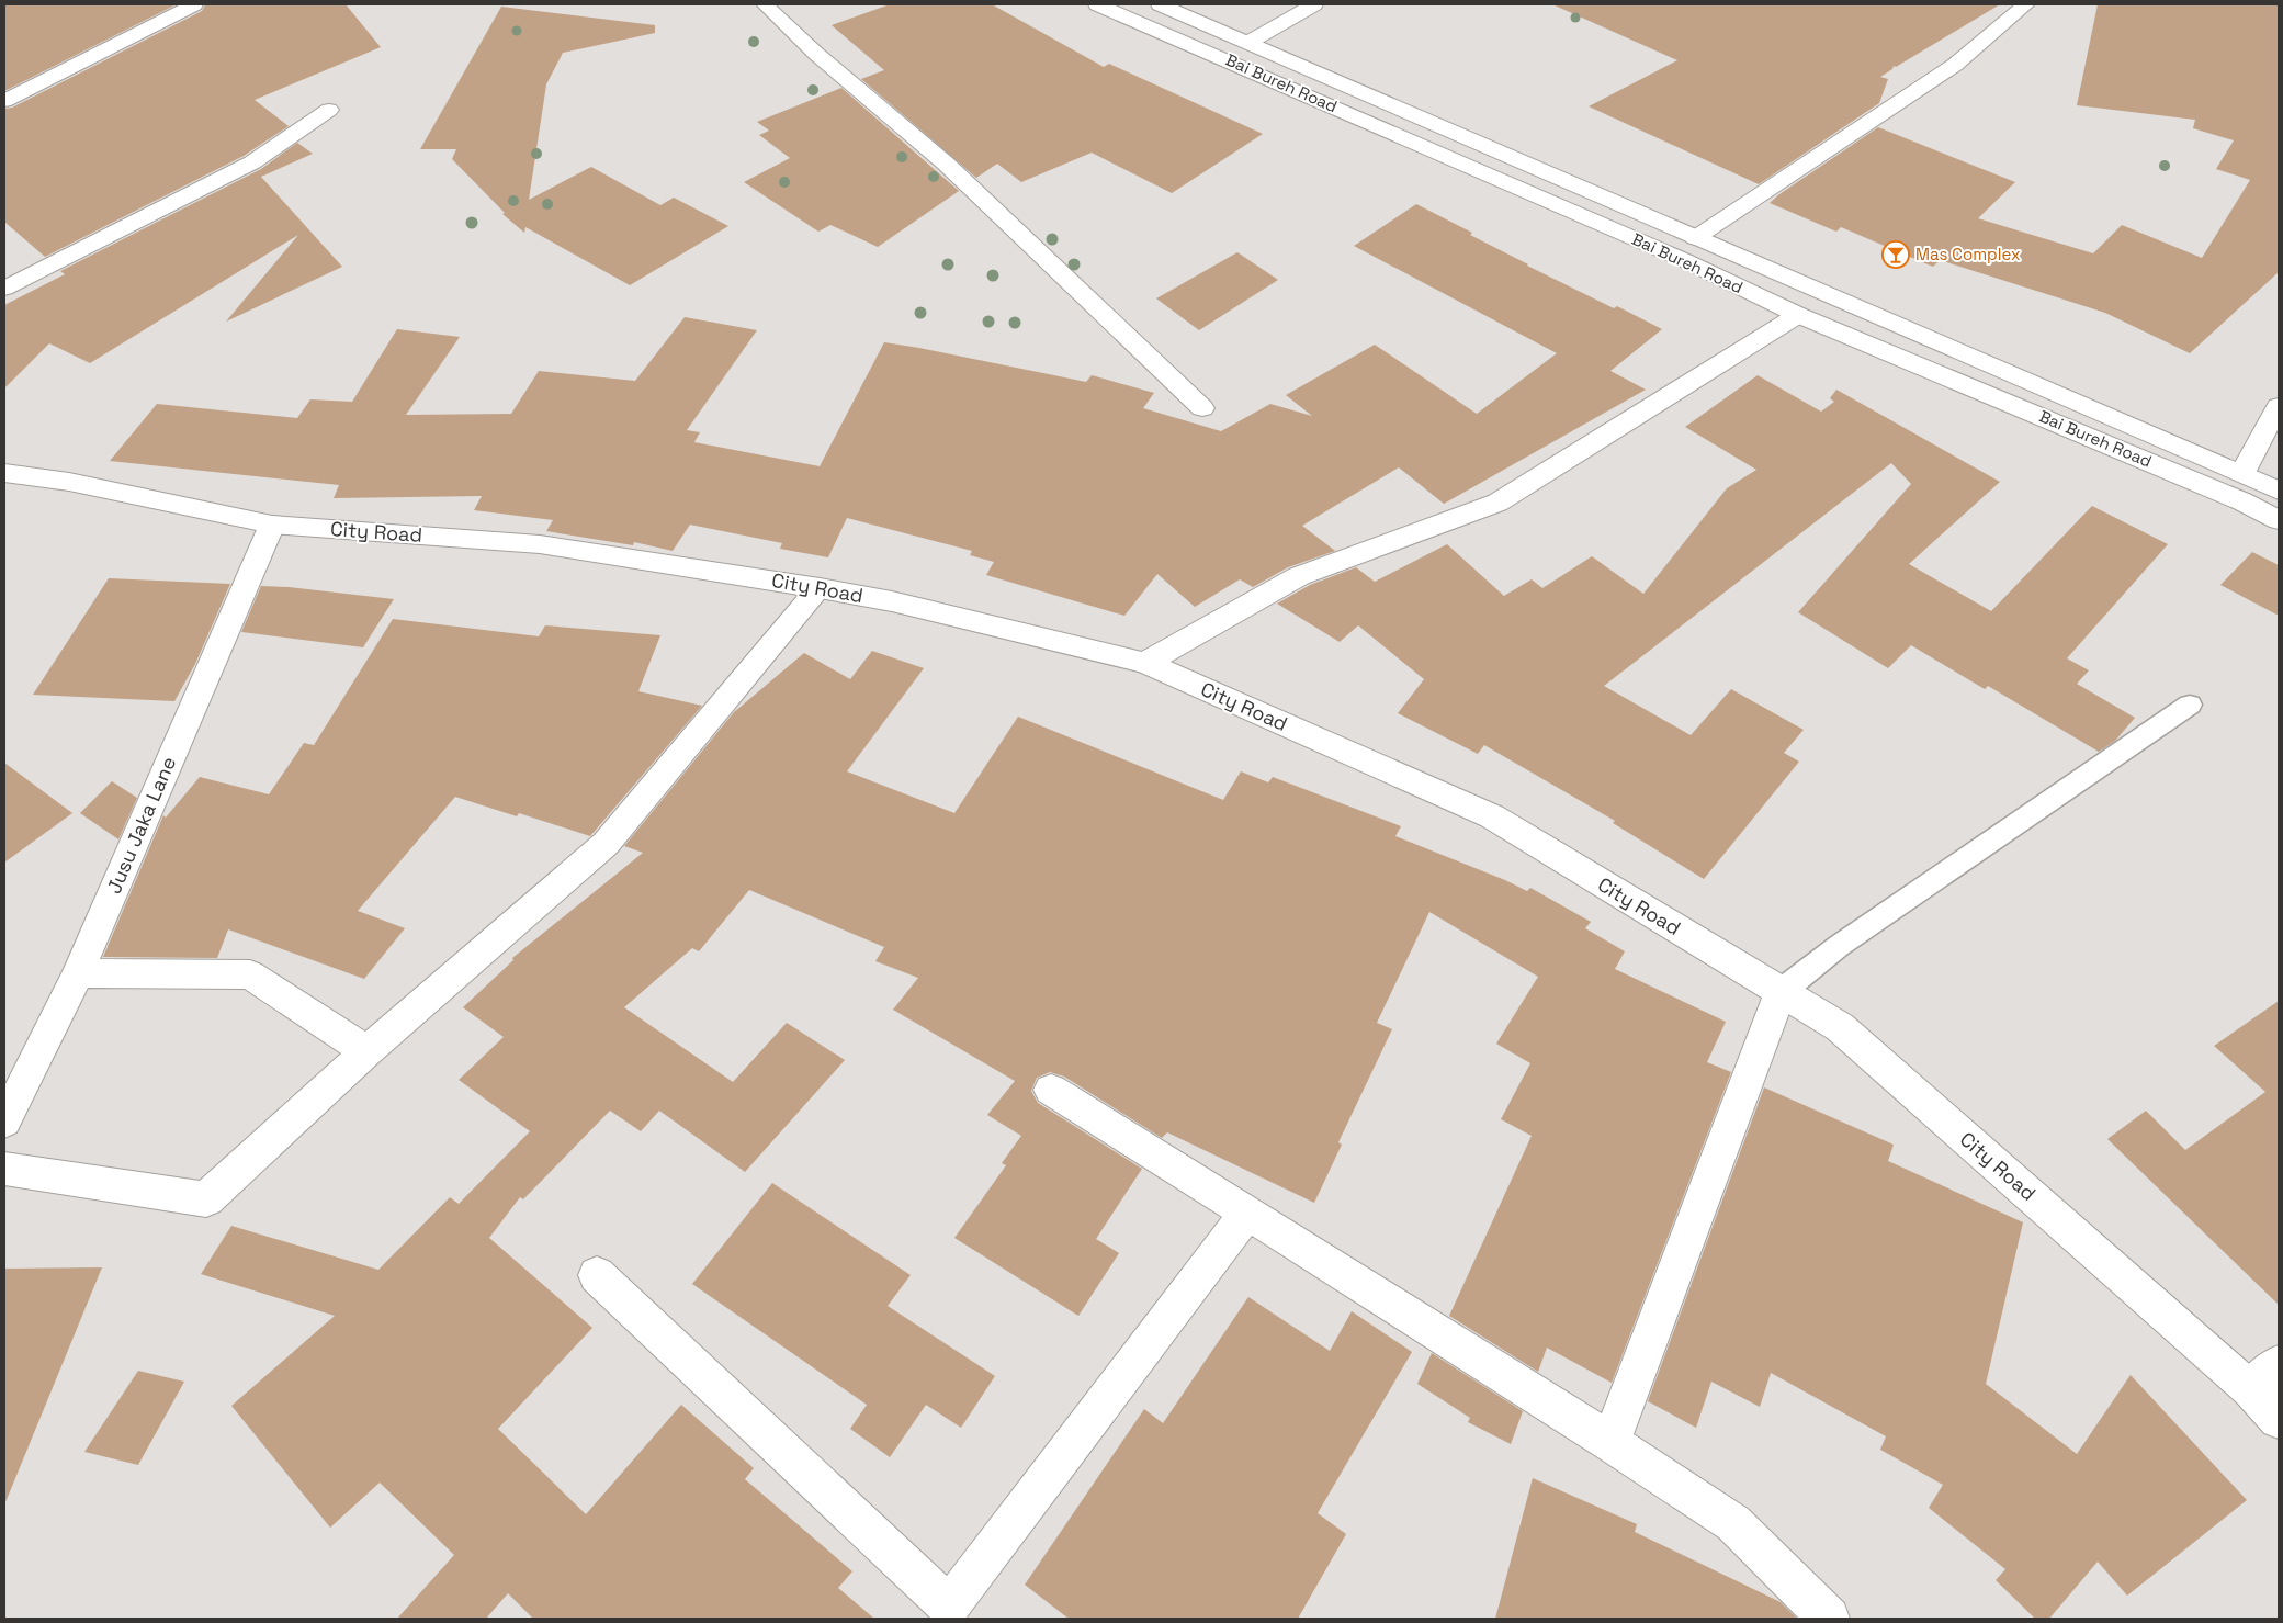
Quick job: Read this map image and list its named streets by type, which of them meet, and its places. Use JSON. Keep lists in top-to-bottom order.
{
  "streets": {
    "main road": ["Bai Bureh Road", "City Road", "Jusu Jaka Lane"]
  },
  "crossings": [
    ["City Road", "Jusu Jaka Lane"]
  ],
  "places": {
    "bar": ["Mas Complex"]
  }
}
